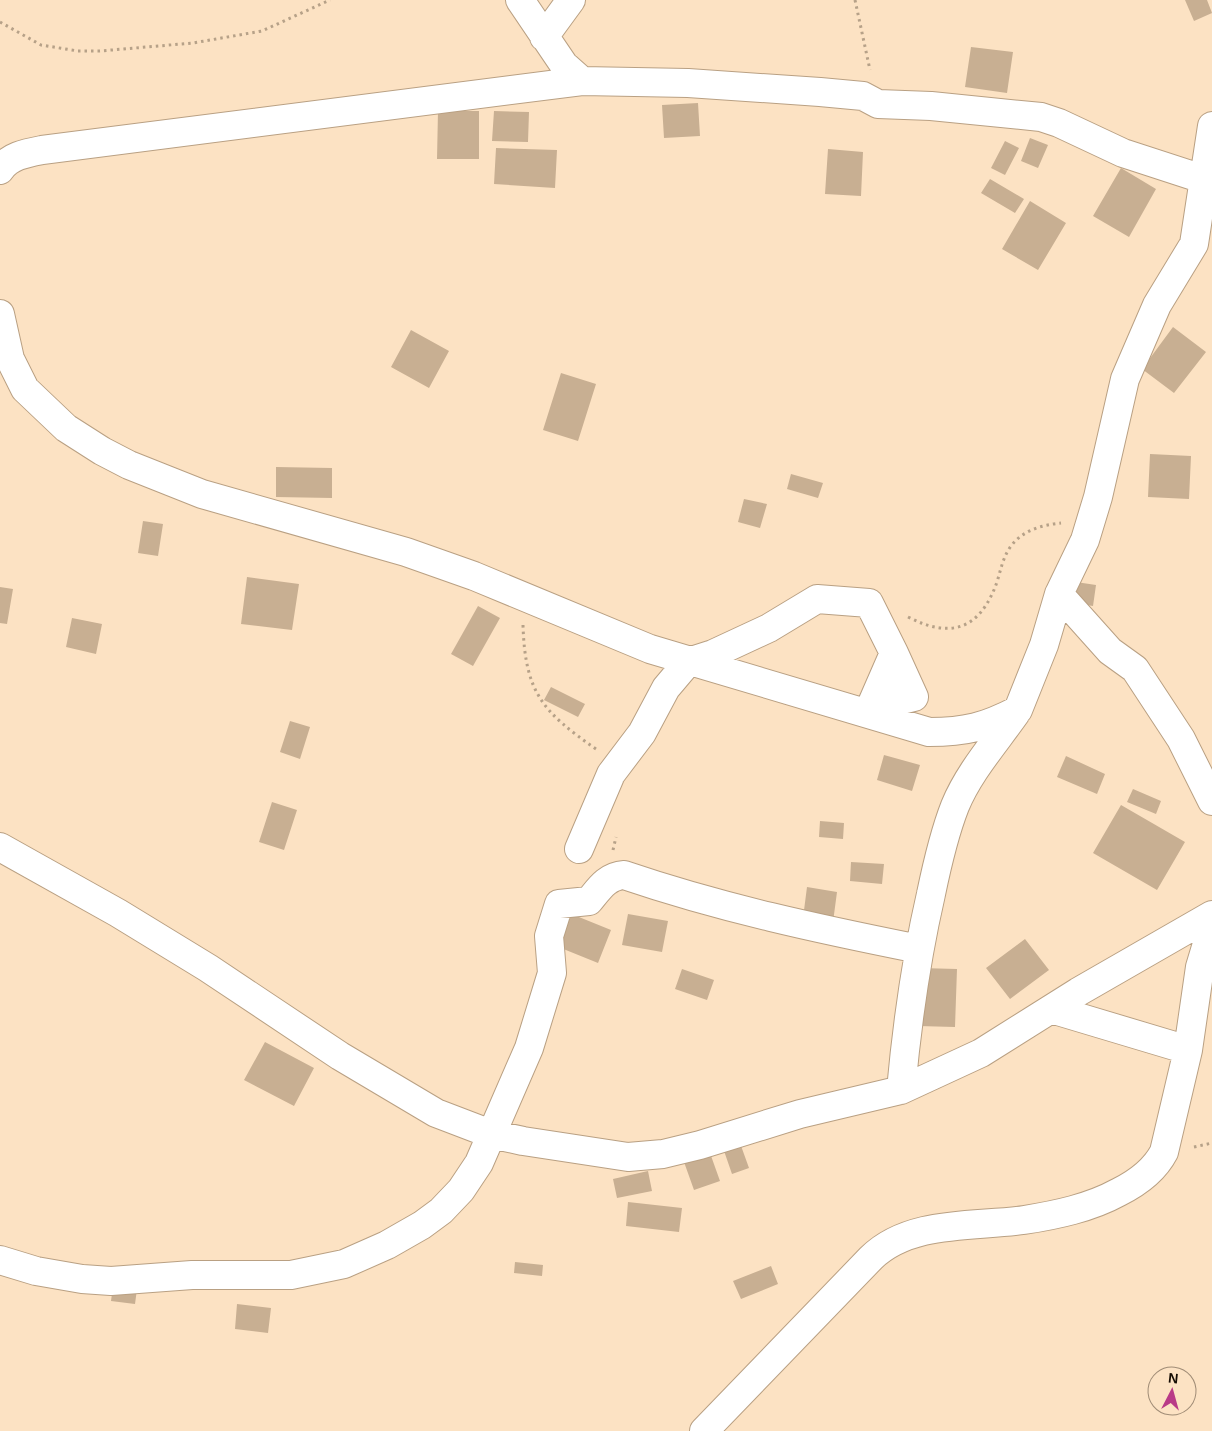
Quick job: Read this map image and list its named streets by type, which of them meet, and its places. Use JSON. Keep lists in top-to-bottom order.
{
  "north": "top"
}
